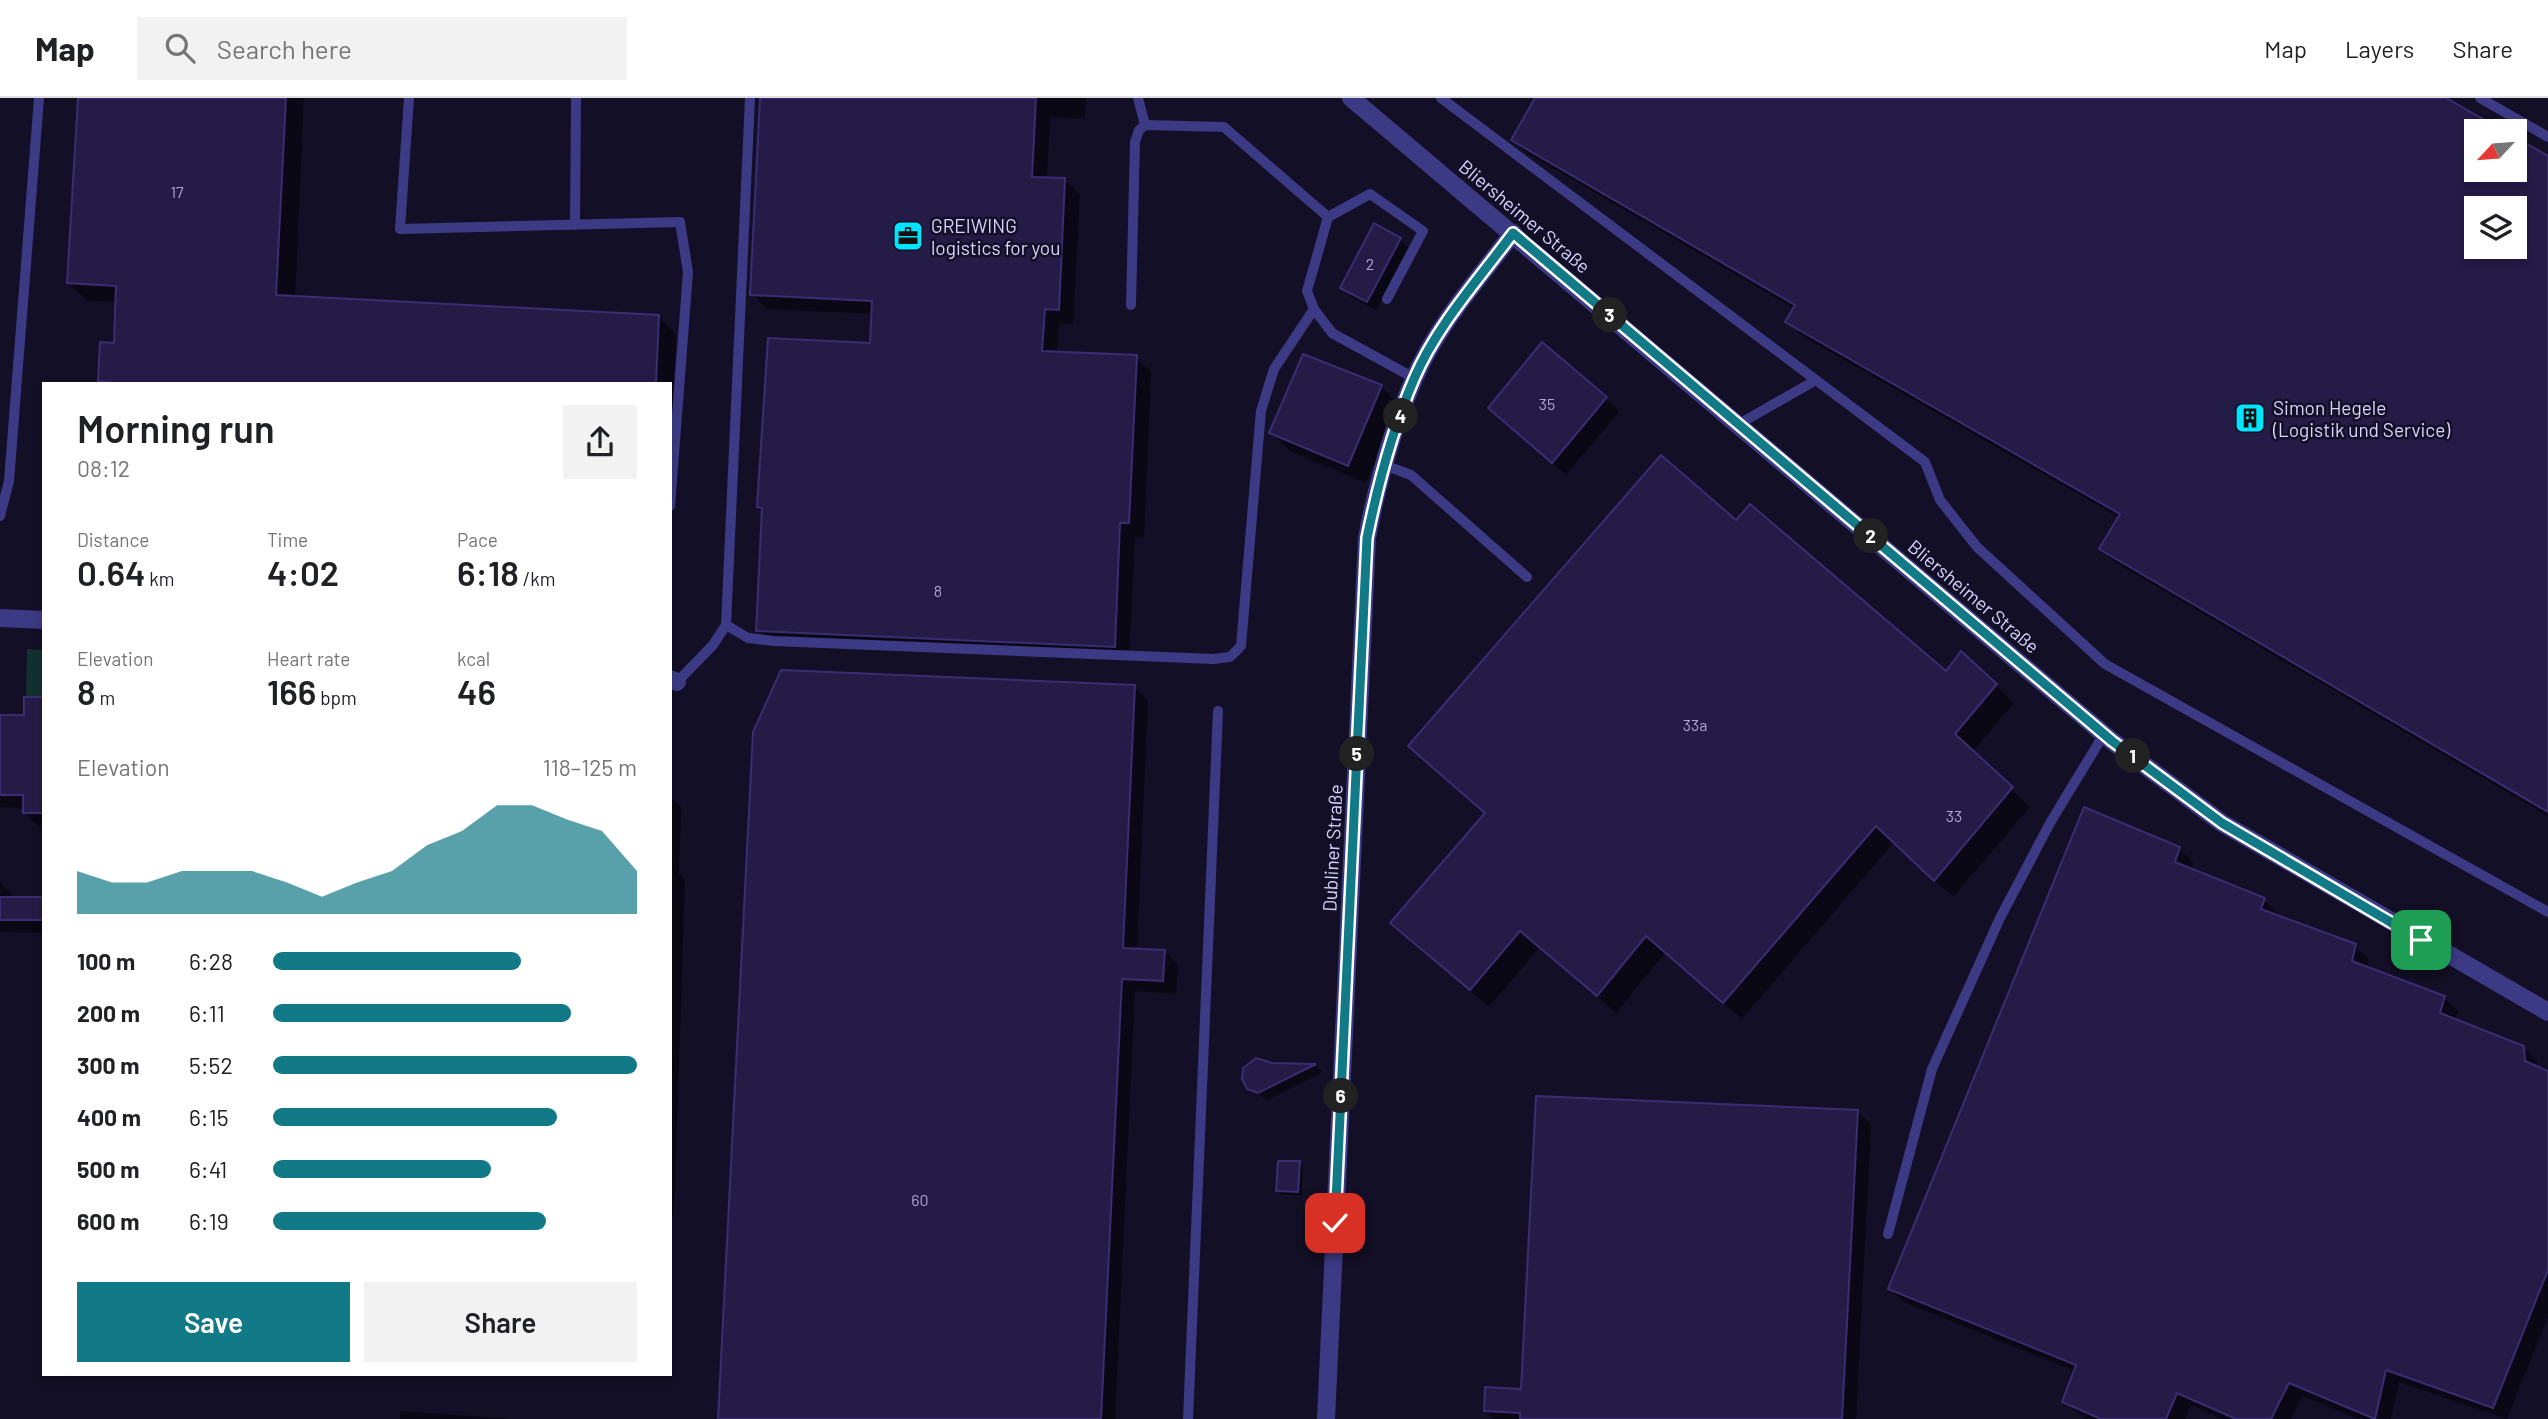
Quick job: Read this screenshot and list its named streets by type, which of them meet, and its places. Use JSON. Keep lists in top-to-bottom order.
{
  "streets": {
    "street": ["Bliersheimer Straße", "Dubliner Straße"]
  },
  "crossings": [
    ["Bliersheimer Straße", "Dubliner Straße"]
  ],
  "places": {
    "office": ["GREIWING logistics for you"],
    "building": ["Simon Hegele (Logistik und Service)"]
  },
  "house_numbers": [
    "17",
    "2",
    "35",
    "8",
    "33a",
    "33",
    "60"
  ],
  "north": "bottom left",
  "page": {
    "header": "Map",
    "search": "Search here",
    "nav": ["Map", "Layers", "Share"],
    "pins": [
      "3",
      "4",
      "2",
      "5",
      "1",
      "6"
    ],
    "heading": ["Morning run", "08:12"],
    "stats": [
      ["Distance", "0.64 km"],
      ["Time", "4:02"],
      ["Pace", "6:18 /km"],
      ["Elevation", "8 m"],
      ["Heart rate", "166 bpm"],
      ["kcal", "46"]
    ],
    "chart": ["Elevation", "118–125 m"],
    "list": [
      {
        "name": "100 m",
        "note": "6:28"
      },
      {
        "name": "200 m",
        "note": "6:11"
      },
      {
        "name": "300 m",
        "note": "5:52"
      },
      {
        "name": "400 m",
        "note": "6:15"
      },
      {
        "name": "500 m",
        "note": "6:41"
      },
      {
        "name": "600 m",
        "note": "6:19"
      }
    ],
    "buttons": ["Save", "Share"]
  }
}
